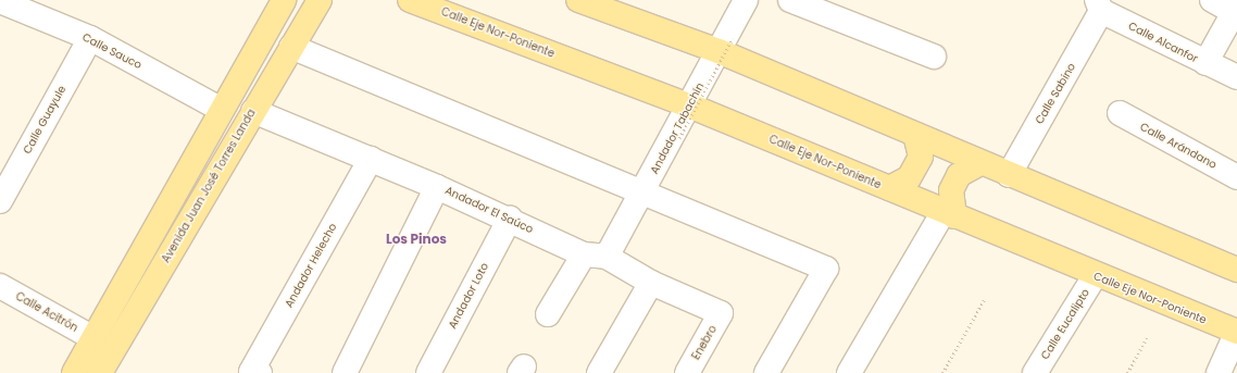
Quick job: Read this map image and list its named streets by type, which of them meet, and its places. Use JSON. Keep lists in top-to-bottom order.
{
  "streets": {
    "main road": ["Calle Eje Nor-Poniente", "Avenida Juan José Torres Landa"],
    "street": [
      "Calle Alcanfor",
      "Calle Sauco",
      "Calle Sabino",
      "Calle Guayule",
      "Andador Tabachín",
      "Calle Arándano",
      "Andador El Saúco",
      "Andador Helecho",
      "Andador Loto",
      "Calle Acitrón",
      "Calle Eucalipto",
      "Enebro"
    ]
  },
  "crossings": [
    ["Calle Eje Nor-Poniente", "Andador Tabachín"],
    ["Calle Eje Nor-Poniente", "Calle Eucalipto"],
    ["Calle Alcanfor", "Calle Sabino"],
    ["Calle Sauco", "Calle Guayule"],
    ["Andador Tabachín", "Andador El Saúco"],
    ["Avenida Juan José Torres Landa", "Andador El Saúco"],
    ["Andador El Saúco", "Andador Helecho"],
    ["Andador El Saúco", "Andador Loto"],
    ["Andador El Saúco", "Enebro"]
  ],
  "districts": ["Los Pinos"]
}
